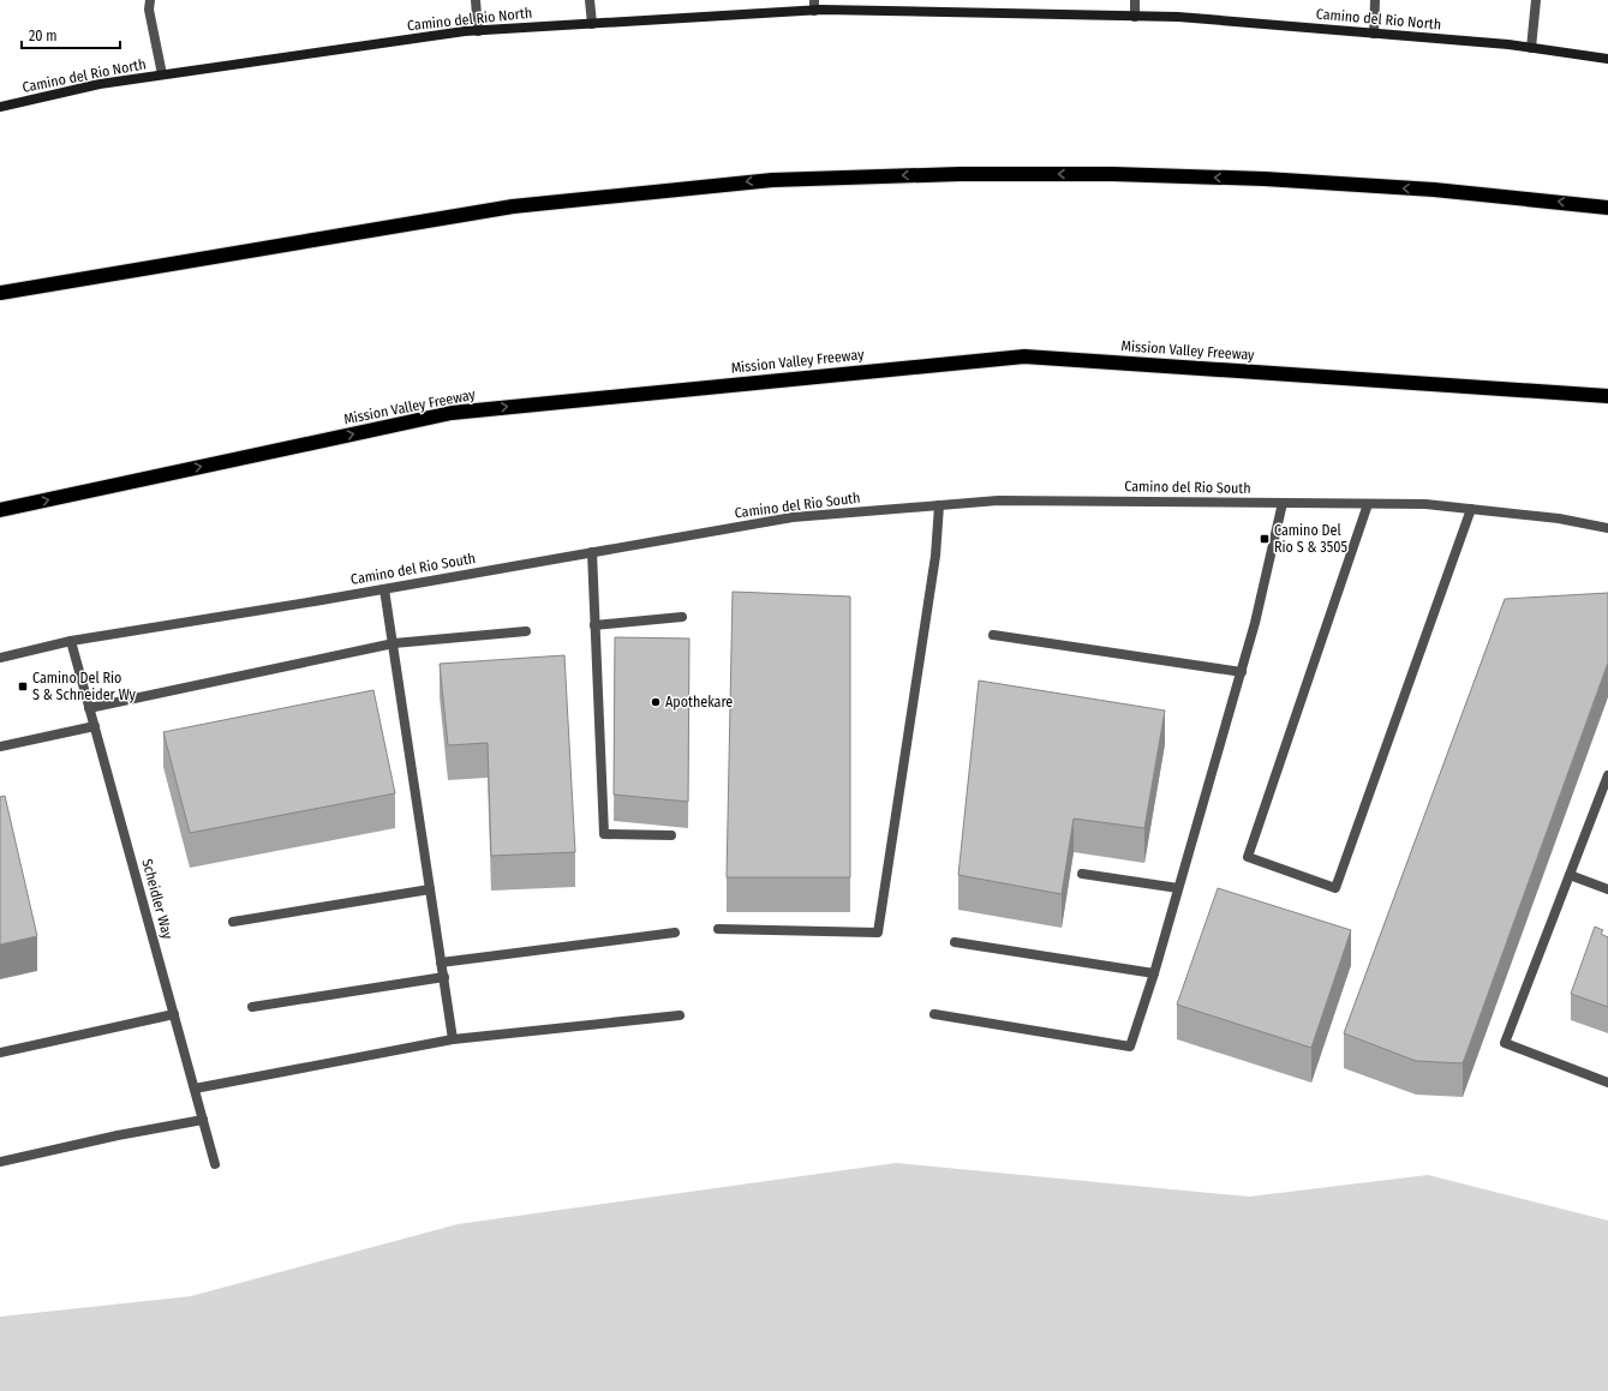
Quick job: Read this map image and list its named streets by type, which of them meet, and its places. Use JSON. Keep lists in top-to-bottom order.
{
  "streets": {
    "highway": ["Mission Valley Freeway"],
    "main road": ["Camino del Rio North"],
    "street": ["Camino del Rio South", "Scheidler Way"]
  },
  "crossings": [
    ["Camino del Rio South", "Scheidler Way"]
  ],
  "one_way": ["Mission Valley Freeway"],
  "places": {
    "transit": ["Camino Del Rio S & 3505", "Camino Del Rio S & Schneider Wy"],
    "other": ["Apothekare"]
  },
  "scale_bar": "20 m"
}
